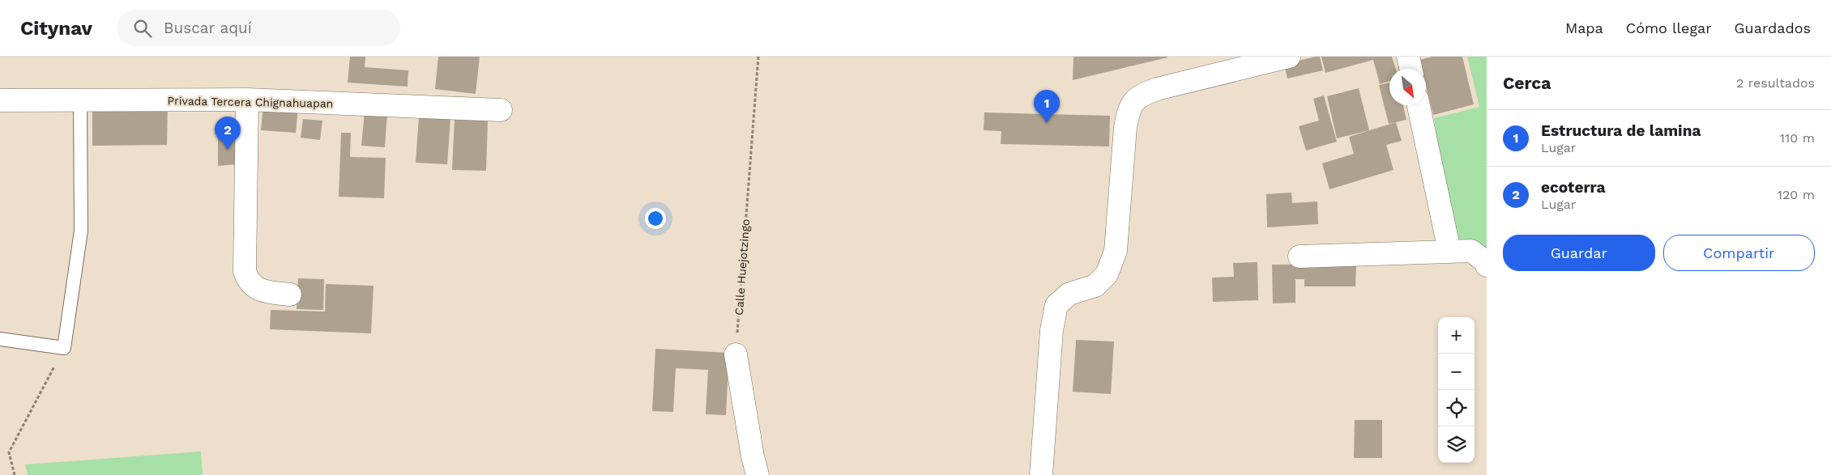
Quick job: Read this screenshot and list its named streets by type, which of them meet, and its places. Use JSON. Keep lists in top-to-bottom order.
{
  "streets": {
    "street": ["Privada Tercera Chignahuapan"],
    "path": ["Calle Huejotzingo"]
  },
  "north": "bottom right",
  "page": {
    "header": "Citynav",
    "search": "Buscar aquí",
    "nav": ["Mapa", "Cómo llegar", "Guardados"],
    "heading": ["Cerca", "2 resultados"],
    "pins": ["1", "2"],
    "list": [
      {
        "mark": "1",
        "name": "Estructura de lamina",
        "note": "Lugar",
        "value": "110 m"
      },
      {
        "mark": "2",
        "name": "ecoterra",
        "note": "Lugar",
        "value": "120 m"
      }
    ],
    "buttons": ["Guardar", "Compartir"],
    "map_buttons": ["+", "−"]
  }
}
